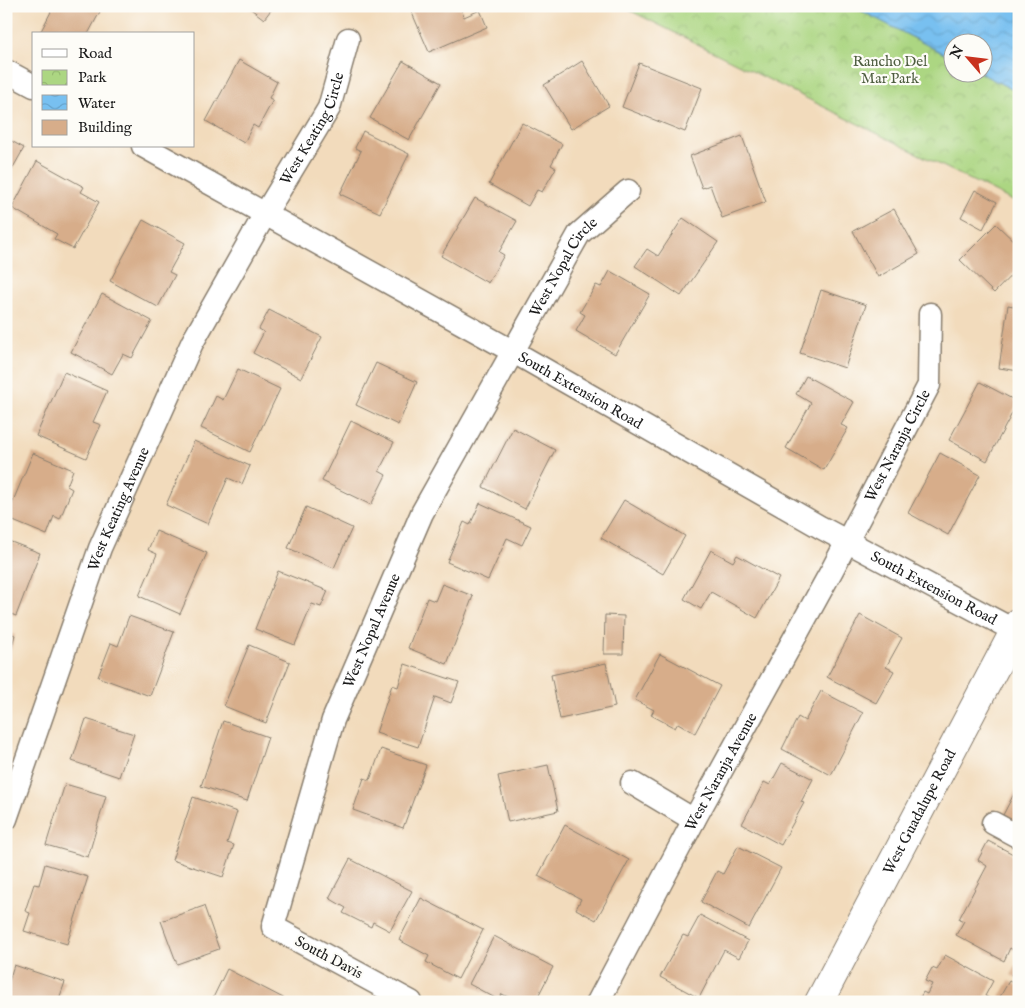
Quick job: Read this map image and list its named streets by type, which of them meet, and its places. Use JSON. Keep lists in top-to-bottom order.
{
  "streets": {
    "main road": ["West Guadalupe Road"],
    "street": [
      "West Keating Circle",
      "West Nopal Circle",
      "South Extension Road",
      "West Naranja Circle",
      "West Keating Avenue",
      "West Nopal Avenue",
      "West Naranja Avenue",
      "South Davis"
    ]
  },
  "crossings": [
    ["West Keating Circle", "South Extension Road"],
    ["West Keating Circle", "West Keating Avenue"],
    ["West Nopal Circle", "South Extension Road"],
    ["West Nopal Circle", "West Nopal Avenue"],
    ["South Extension Road", "West Naranja Circle"],
    ["South Extension Road", "West Keating Avenue"],
    ["South Extension Road", "West Nopal Avenue"],
    ["South Extension Road", "West Naranja Avenue"],
    ["South Extension Road", "West Guadalupe Road"],
    ["West Naranja Circle", "West Naranja Avenue"],
    ["West Nopal Avenue", "South Davis"]
  ],
  "parks": ["Rancho Del Mar Park"],
  "legend": [
    "Road",
    "Park",
    "Water",
    "Building"
  ],
  "north": "top left"
}
